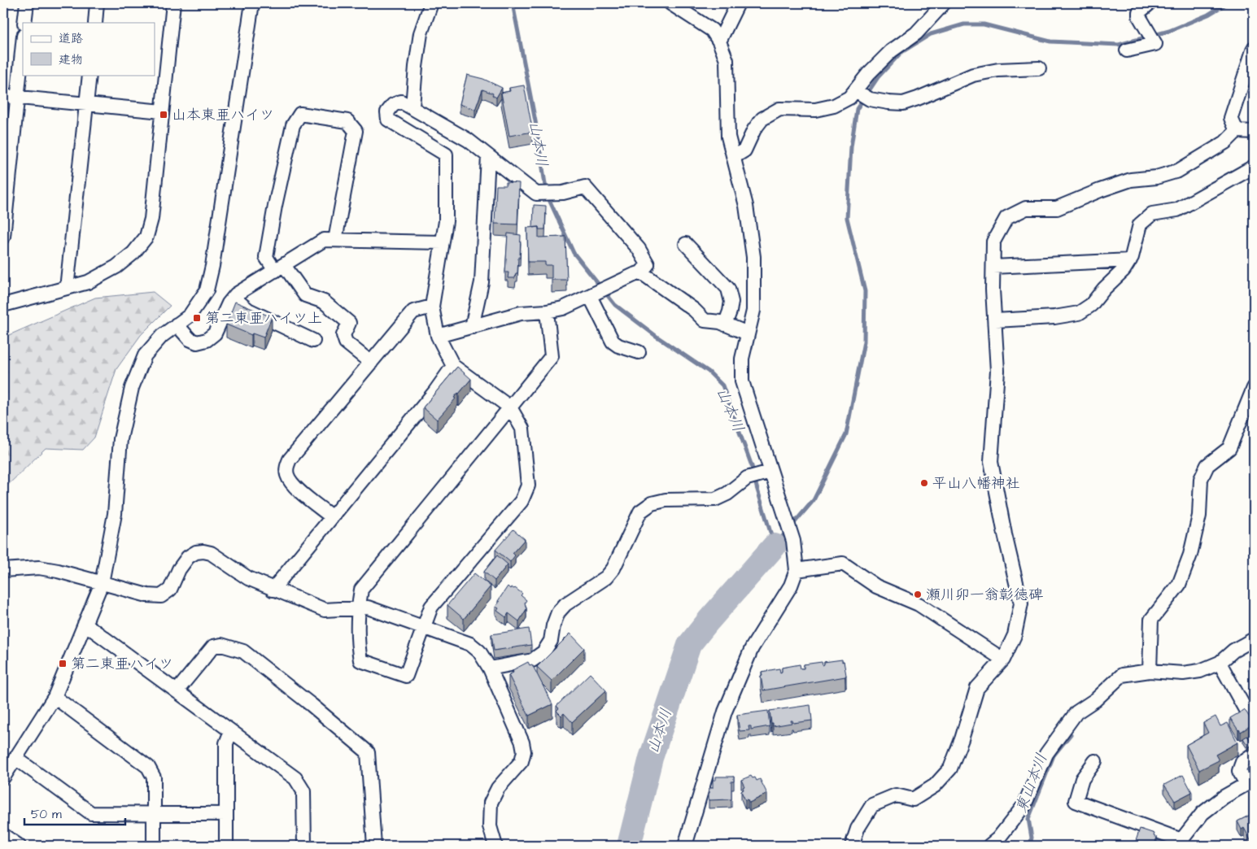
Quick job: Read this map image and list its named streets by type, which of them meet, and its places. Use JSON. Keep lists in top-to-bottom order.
{
  "water": ["山本川", "東山本川"],
  "places": {
    "transit": ["山本東亜ハイツ", "第二東亜ハイツ上", "第二東亜ハイツ"],
    "other": ["平山八幡神社", "瀬川卯一翁彰徳碑"]
  },
  "legend": ["道路", "建物"],
  "scale_bar": "50 m"
}
